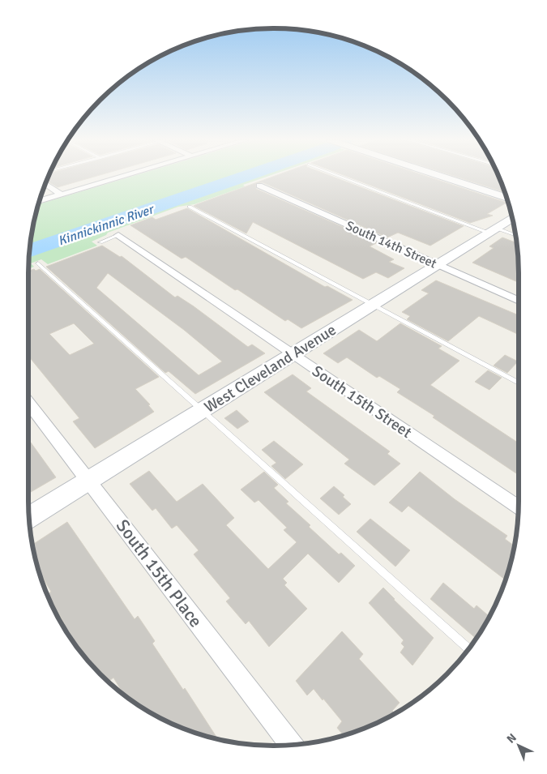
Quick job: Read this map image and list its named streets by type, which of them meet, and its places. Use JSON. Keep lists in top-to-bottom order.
{
  "streets": {
    "street": [
      "South 14th Street",
      "West Cleveland Avenue",
      "South 15th Street",
      "South 15th Place"
    ]
  },
  "crossings": [
    ["South 14th Street", "West Cleveland Avenue"],
    ["West Cleveland Avenue", "South 15th Street"],
    ["West Cleveland Avenue", "South 15th Place"]
  ],
  "water": ["Kinnickinnic River"],
  "north": "top left"
}
